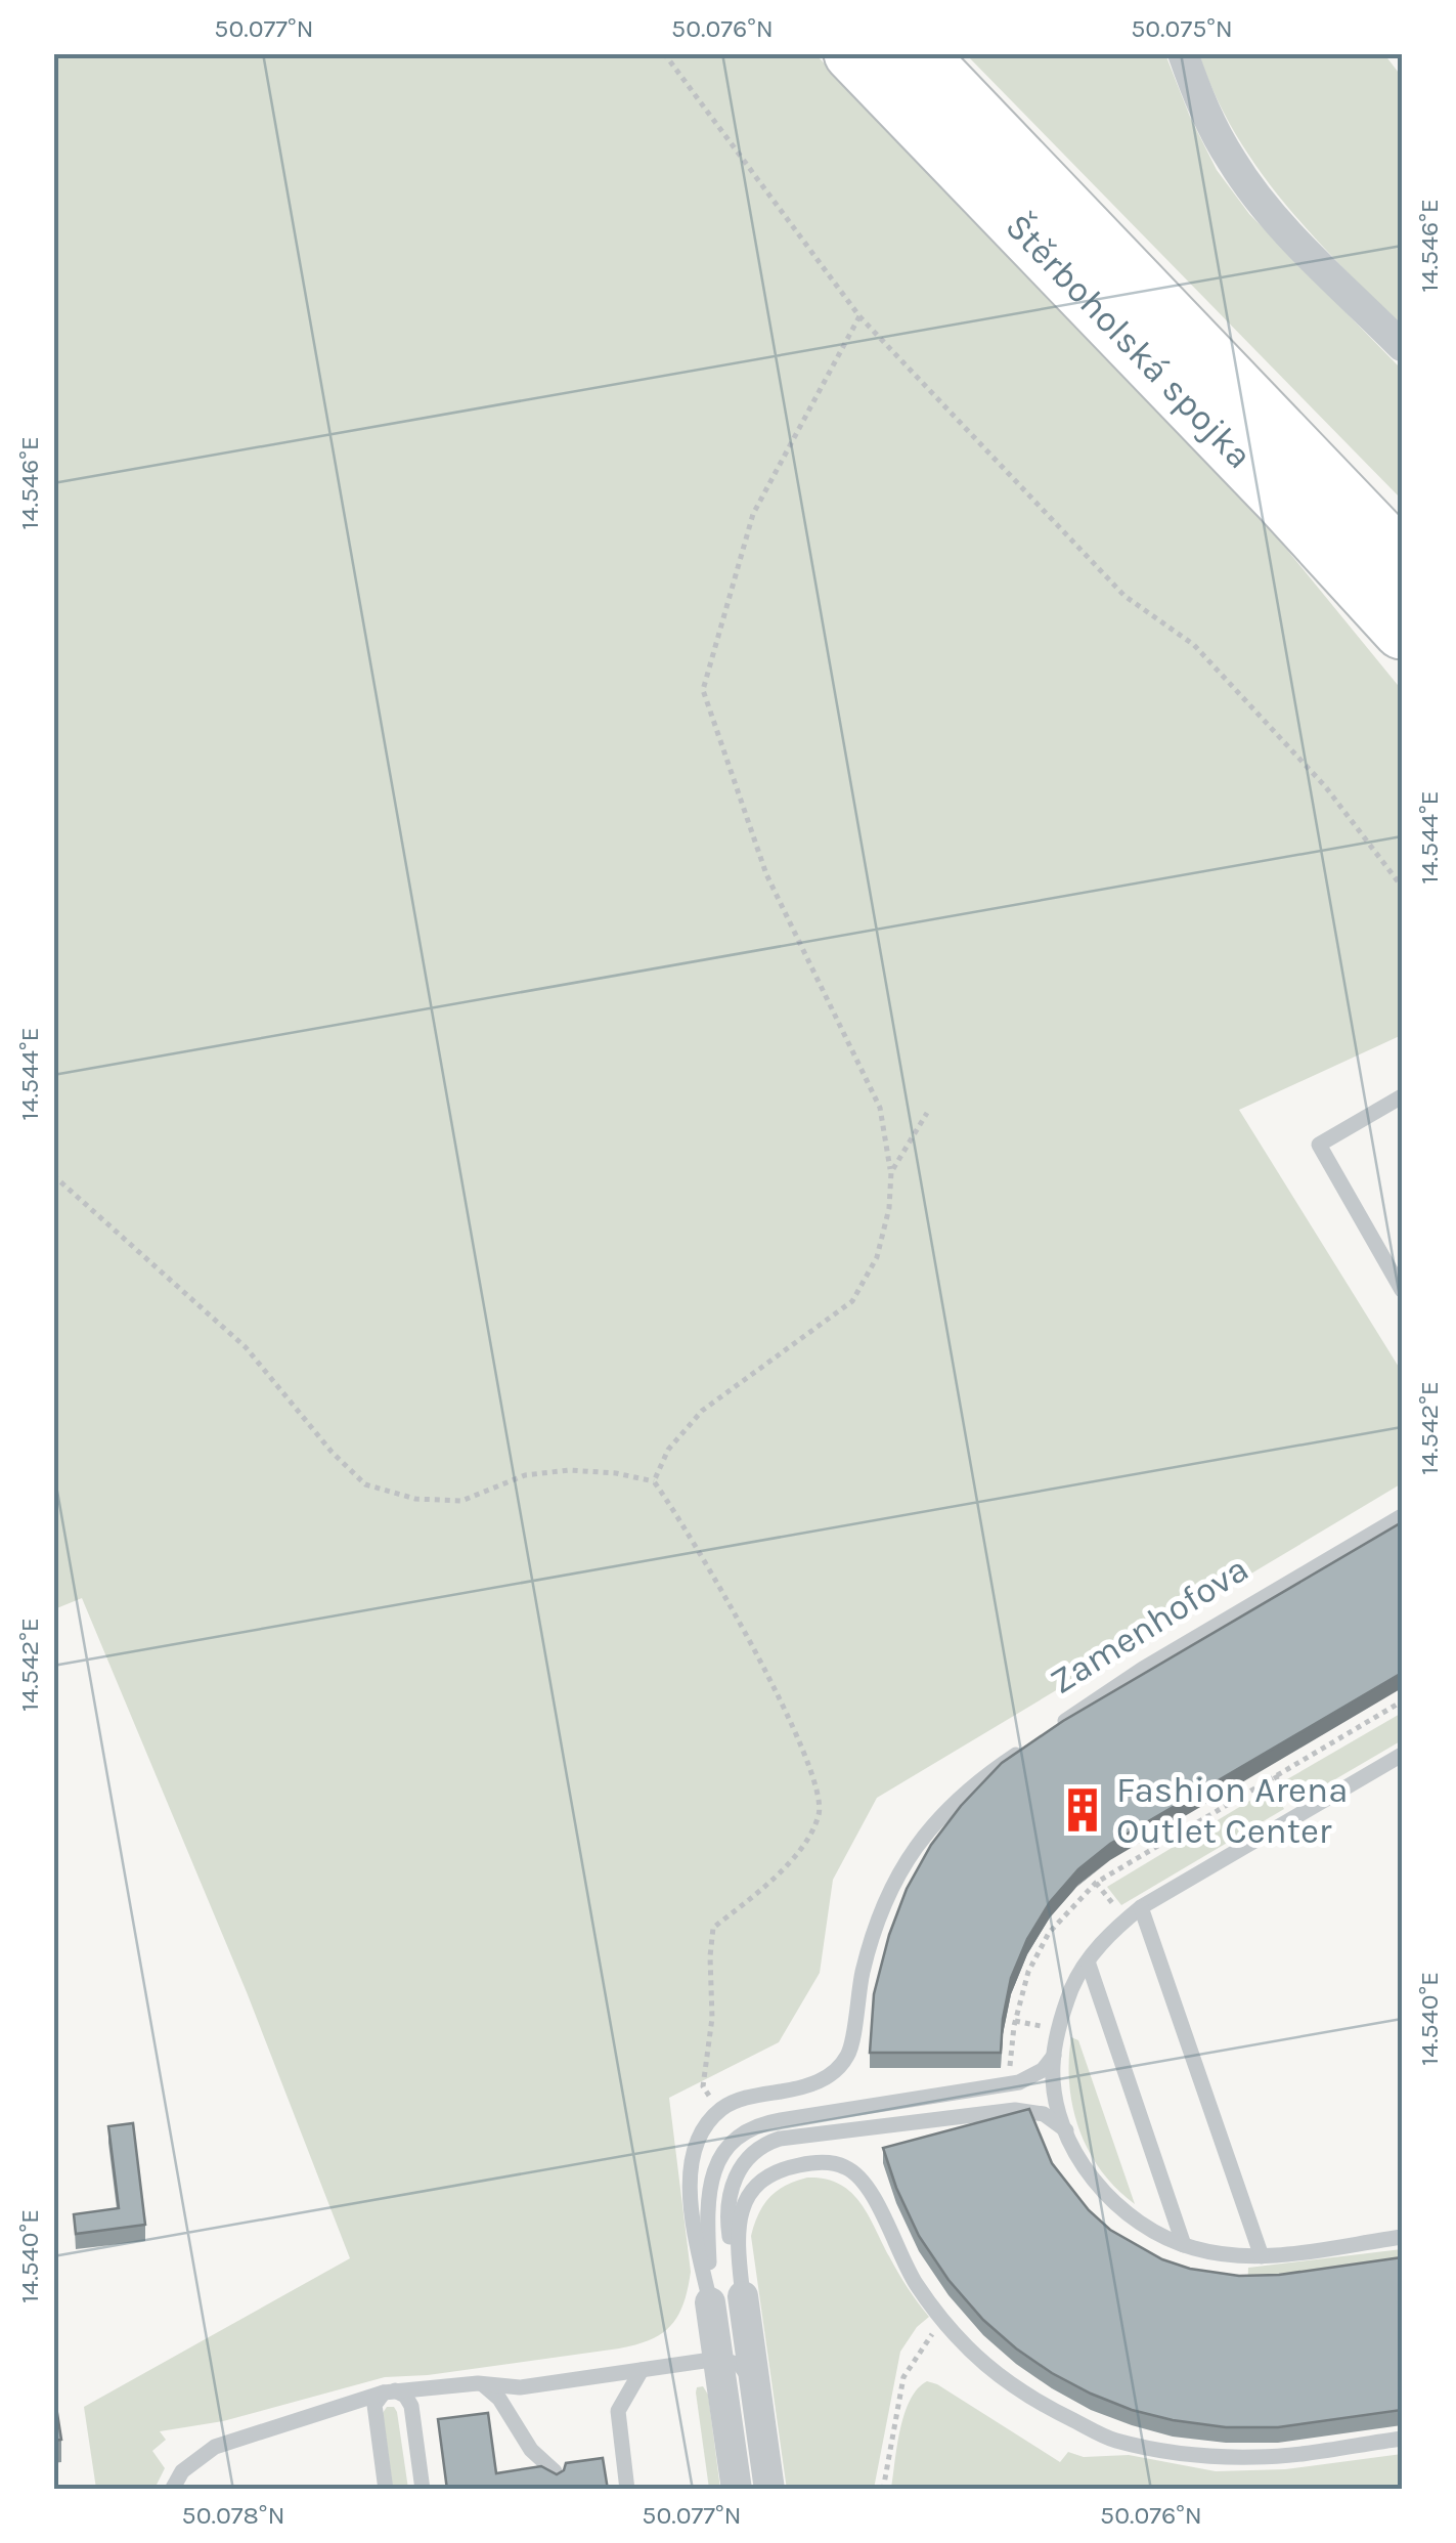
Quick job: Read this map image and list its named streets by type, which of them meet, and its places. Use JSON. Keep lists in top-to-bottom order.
{
  "streets": {
    "highway": ["Štěrboholská spojka"],
    "lane": ["Zamenhofova"]
  },
  "places": {
    "building": ["Fashion Arena Outlet Center"]
  },
  "coordinates": [
    "50.077°N",
    "50.076°N",
    "50.075°N",
    "14.546°E",
    "14.544°E",
    "14.542°E",
    "14.540°E",
    "50.078°N"
  ]
}
